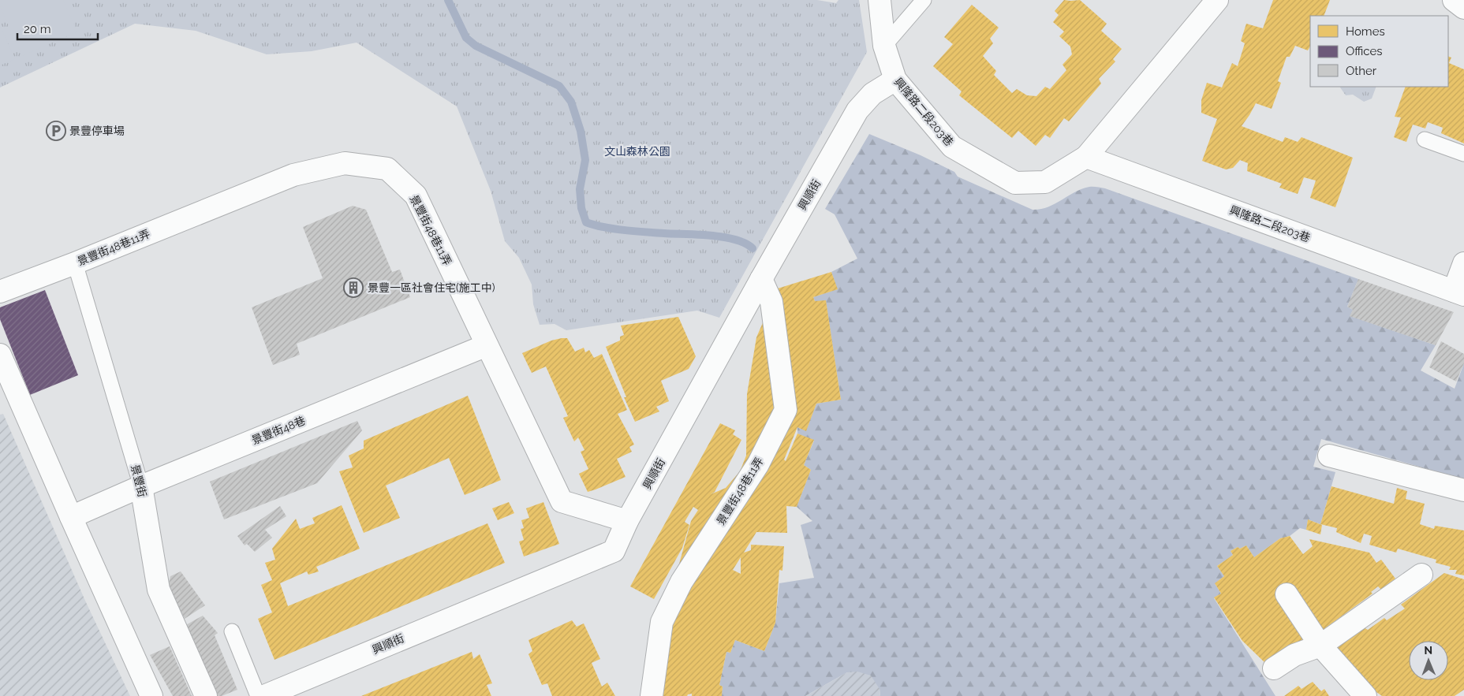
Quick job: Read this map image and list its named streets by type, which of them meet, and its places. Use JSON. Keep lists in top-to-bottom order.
{
  "streets": {
    "street": [
      "興隆路二段203巷",
      "興順街",
      "景豐街48巷11弄",
      "景豐街48巷",
      "景豐街"
    ]
  },
  "crossings": [
    ["興隆路二段203巷", "興順街"],
    ["興順街", "景豐街48巷11弄"],
    ["景豐街48巷11弄", "景豐街48巷"],
    ["景豐街48巷11弄", "景豐街"],
    ["景豐街48巷", "景豐街"]
  ],
  "parks": ["文山森林公園"],
  "places": {
    "parking": ["景豐停車場"],
    "building": ["景豐一區社會住宅(施工中)"]
  },
  "legend": ["Homes", "Offices", "Other"],
  "scale_bar": "20 m",
  "north": "top"
}
